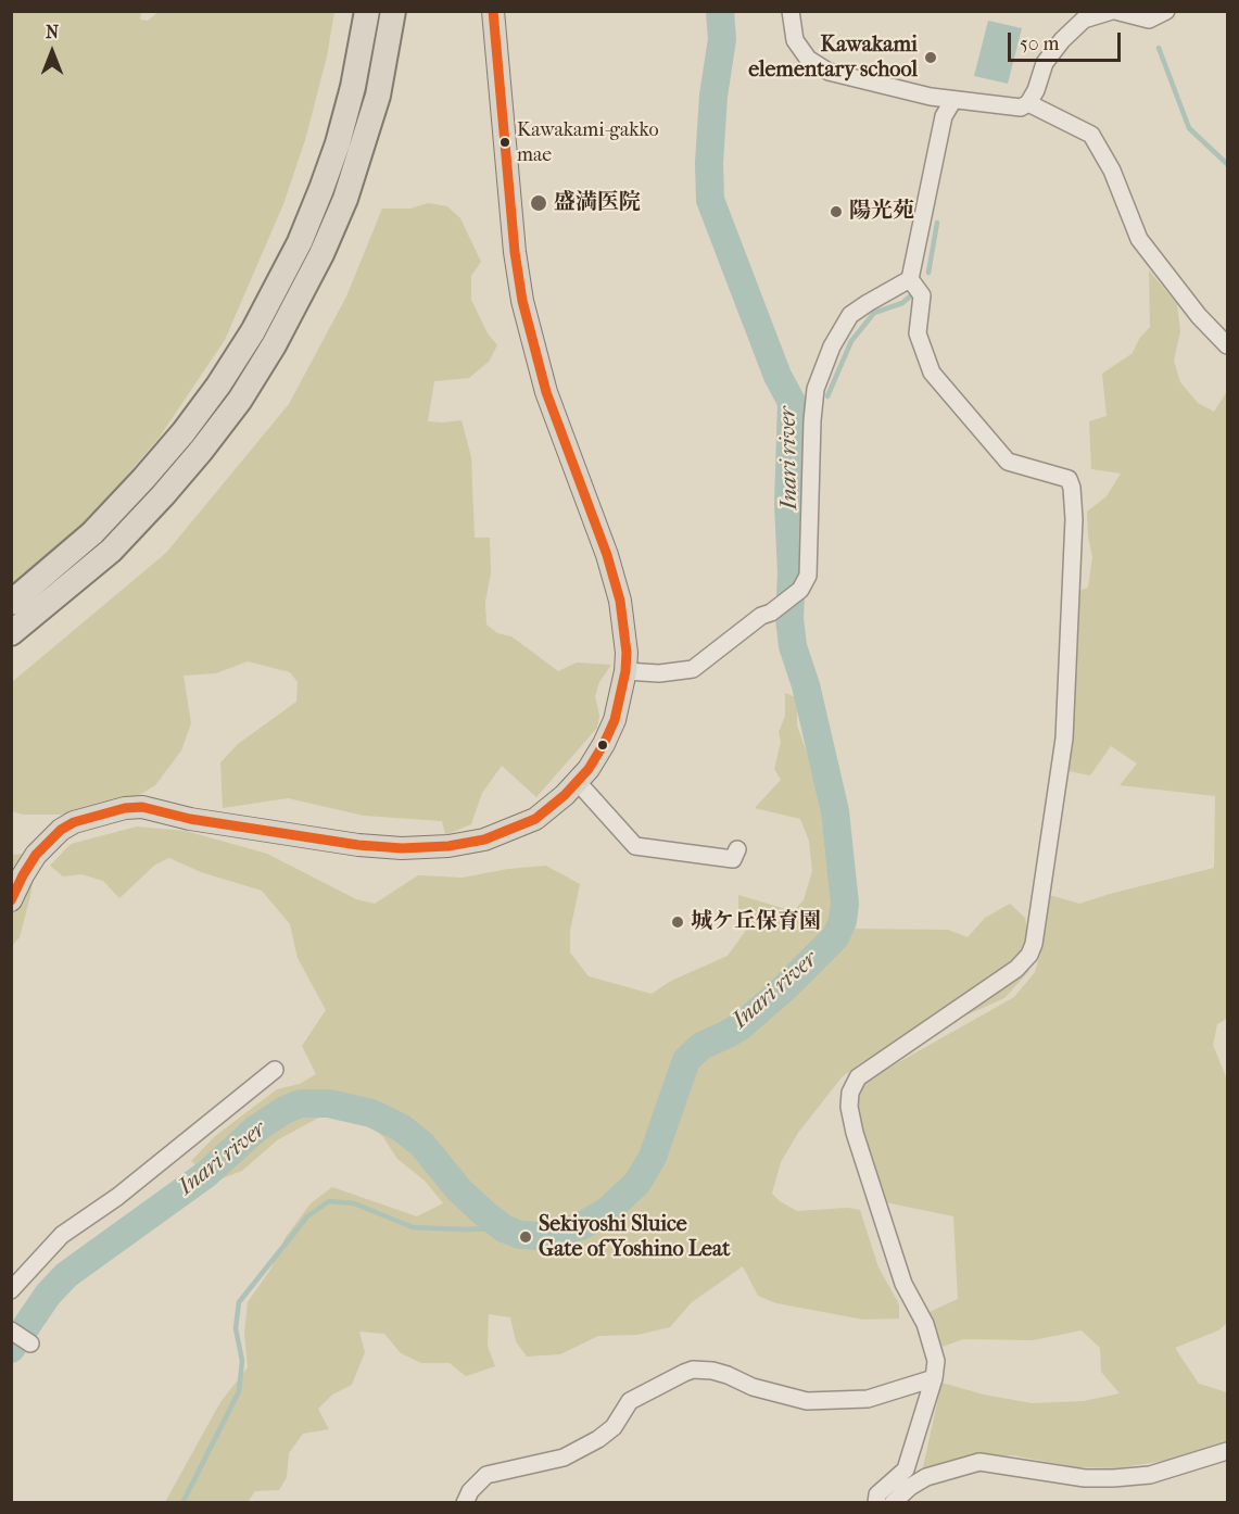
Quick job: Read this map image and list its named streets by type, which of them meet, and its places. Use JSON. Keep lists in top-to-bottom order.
{
  "water": ["Inari river"],
  "places": [
    "Kawakami elementary school",
    "Kawakami-gakko mae",
    "盛満医院",
    "陽光苑",
    "城ケ丘保育園",
    "Sekiyoshi Sluice Gate of Yoshino Leat"
  ],
  "scale_bar": "50 m",
  "north": "top"
}
